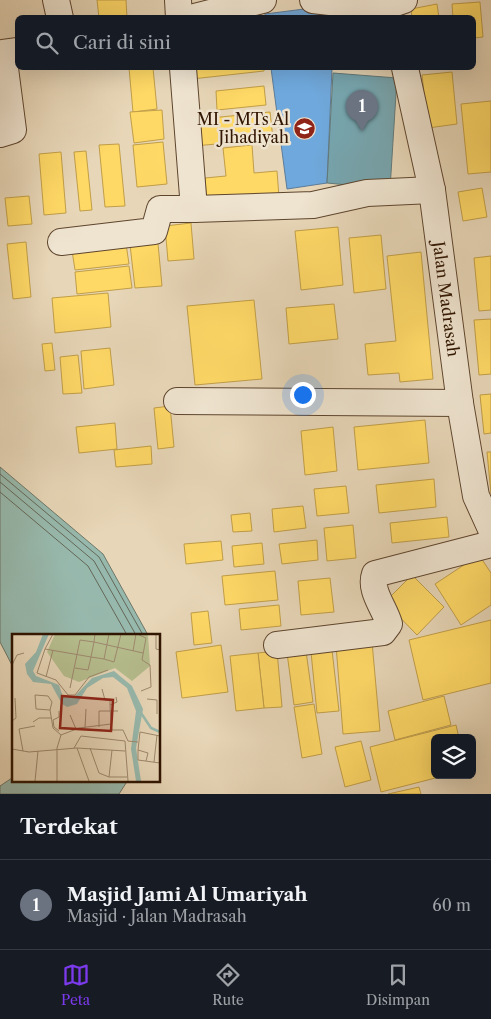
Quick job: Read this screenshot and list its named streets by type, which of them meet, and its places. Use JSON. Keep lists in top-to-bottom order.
{
  "streets": {
    "street": ["Jalan Madrasah"]
  },
  "places": {
    "school or university": ["MI - MTs Al Jihadiyah"]
  },
  "page": {
    "search": "Cari di sini",
    "pins": "1",
    "heading": "Terdekat",
    "list": [
      {
        "mark": "1",
        "name": "Masjid Jami Al Umariyah",
        "note": "Masjid · Jalan Madrasah",
        "value": "60 m"
      }
    ],
    "nav": ["Peta", "Rute", "Disimpan"]
  }
}
